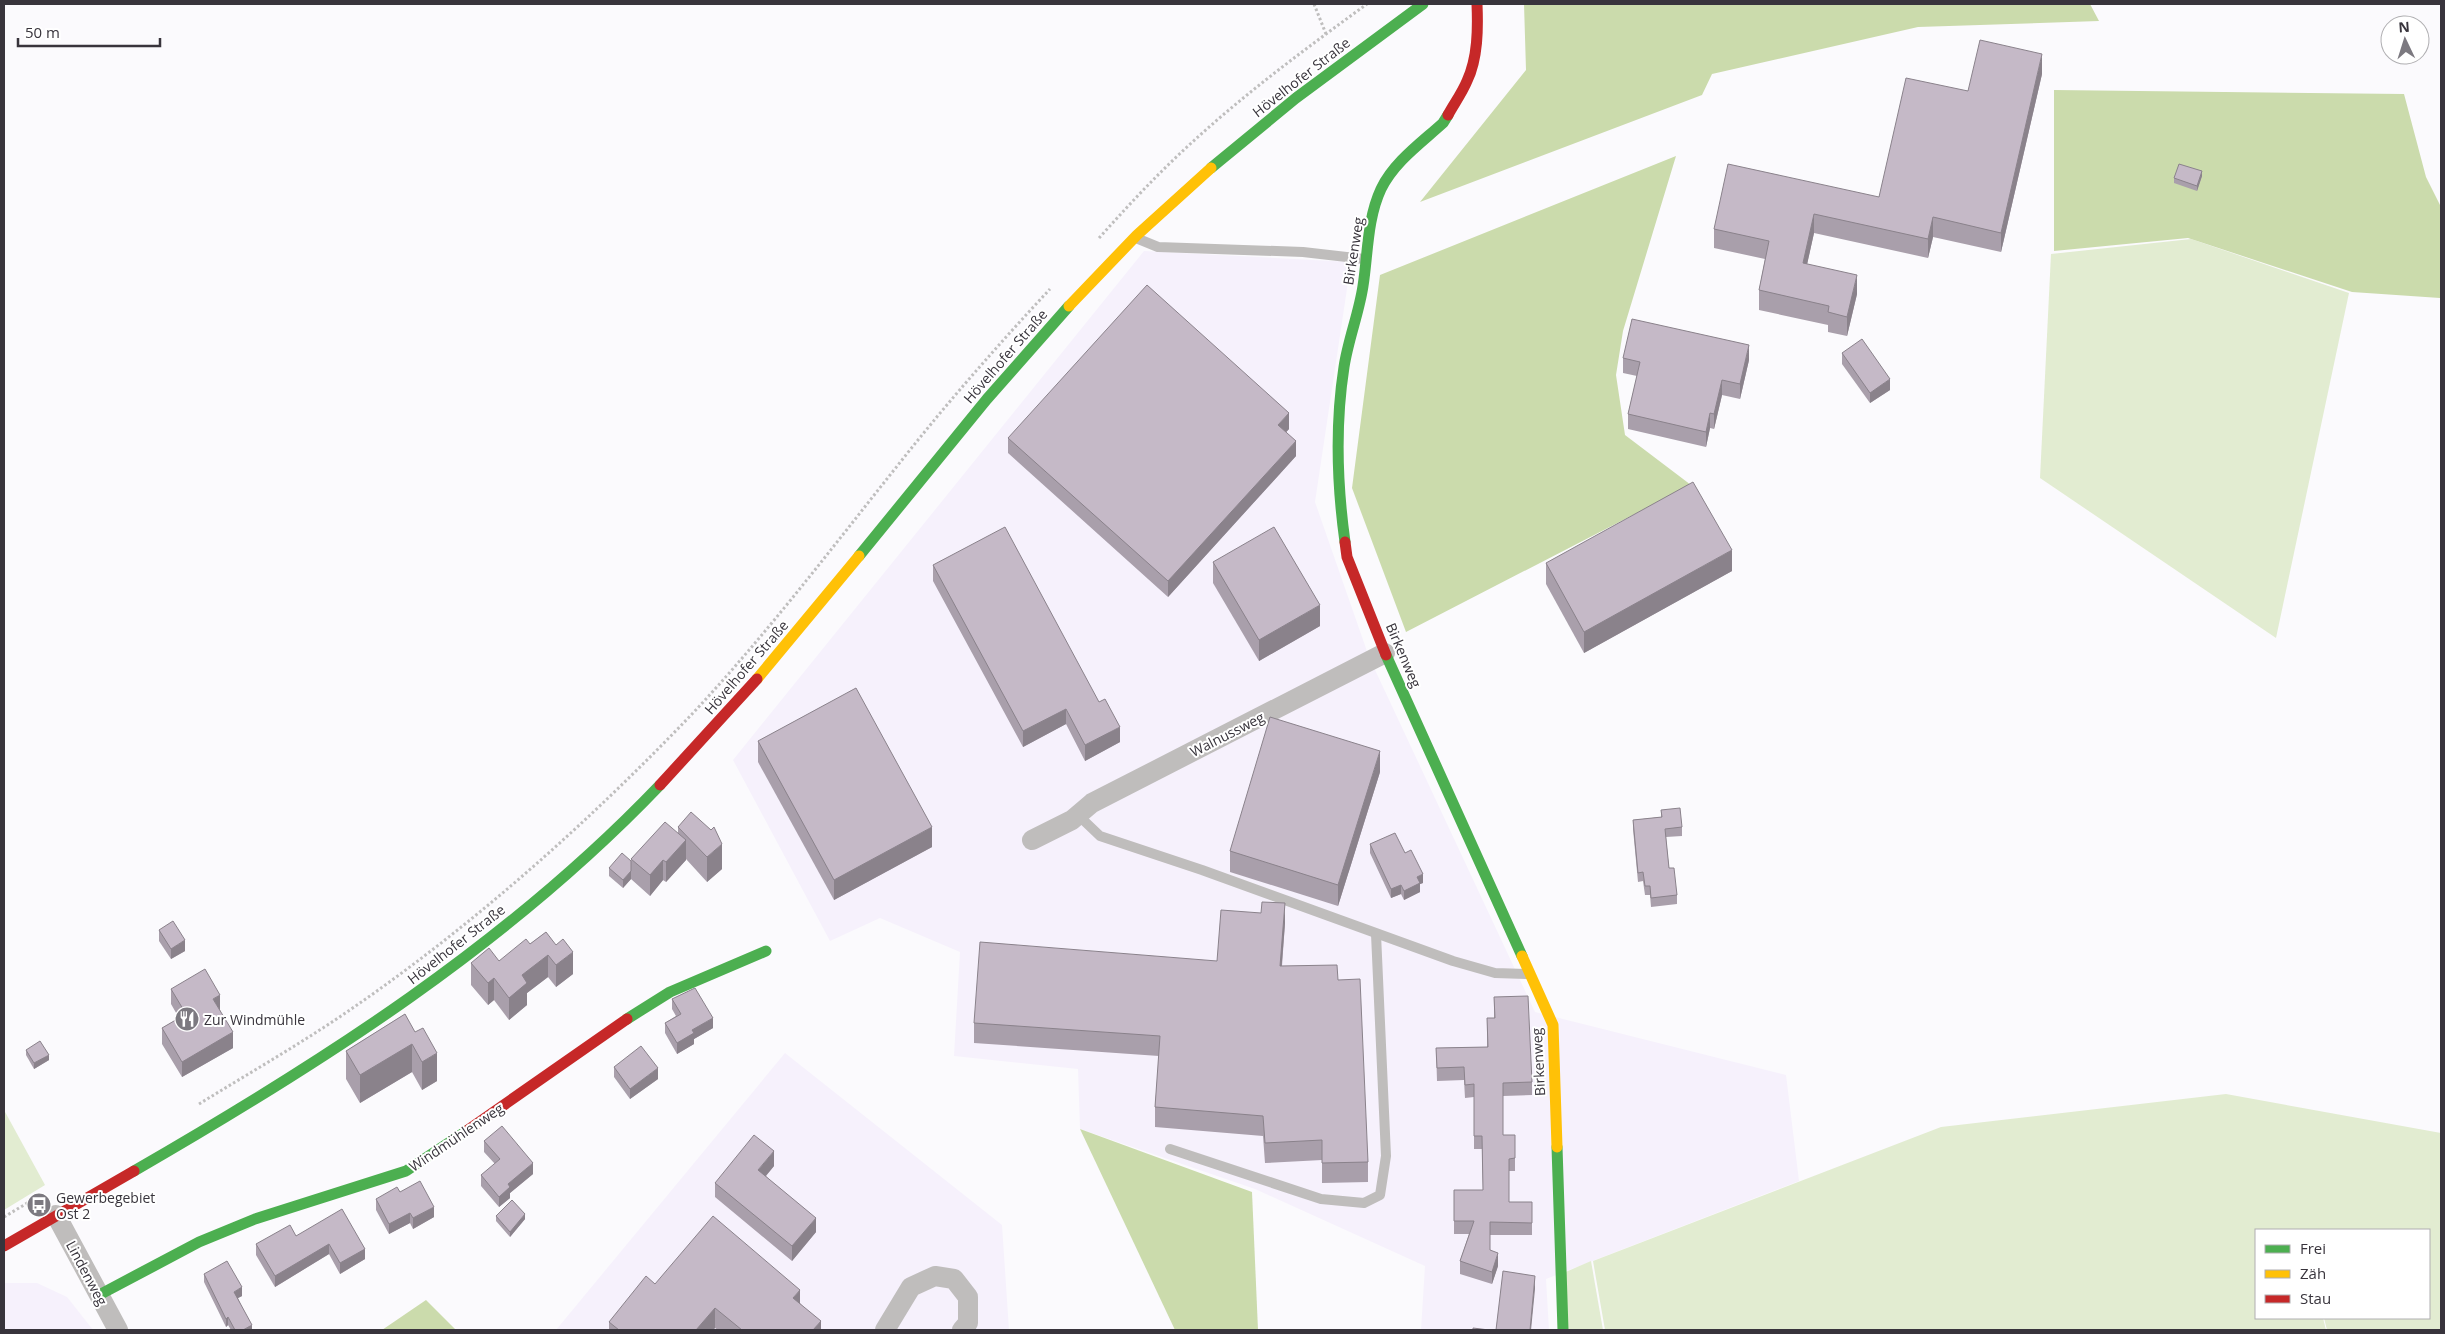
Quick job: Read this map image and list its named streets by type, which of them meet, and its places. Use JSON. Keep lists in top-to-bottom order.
{
  "streets": {
    "street": [
      "Hövelhofer Straße",
      "Birkenweg",
      "Walnussweg",
      "Windmühlenweg",
      "Lindenweg"
    ]
  },
  "crossings": [
    ["Hövelhofer Straße", "Lindenweg"],
    ["Birkenweg", "Walnussweg"],
    ["Windmühlenweg", "Lindenweg"]
  ],
  "places": {
    "restaurant": ["Zur Windmühle"],
    "bus stop": ["Gewerbegebiet Ost 2"]
  },
  "legend": ["Frei", "Zäh", "Stau"],
  "scale_bar": "50 m",
  "north": "top"
}
